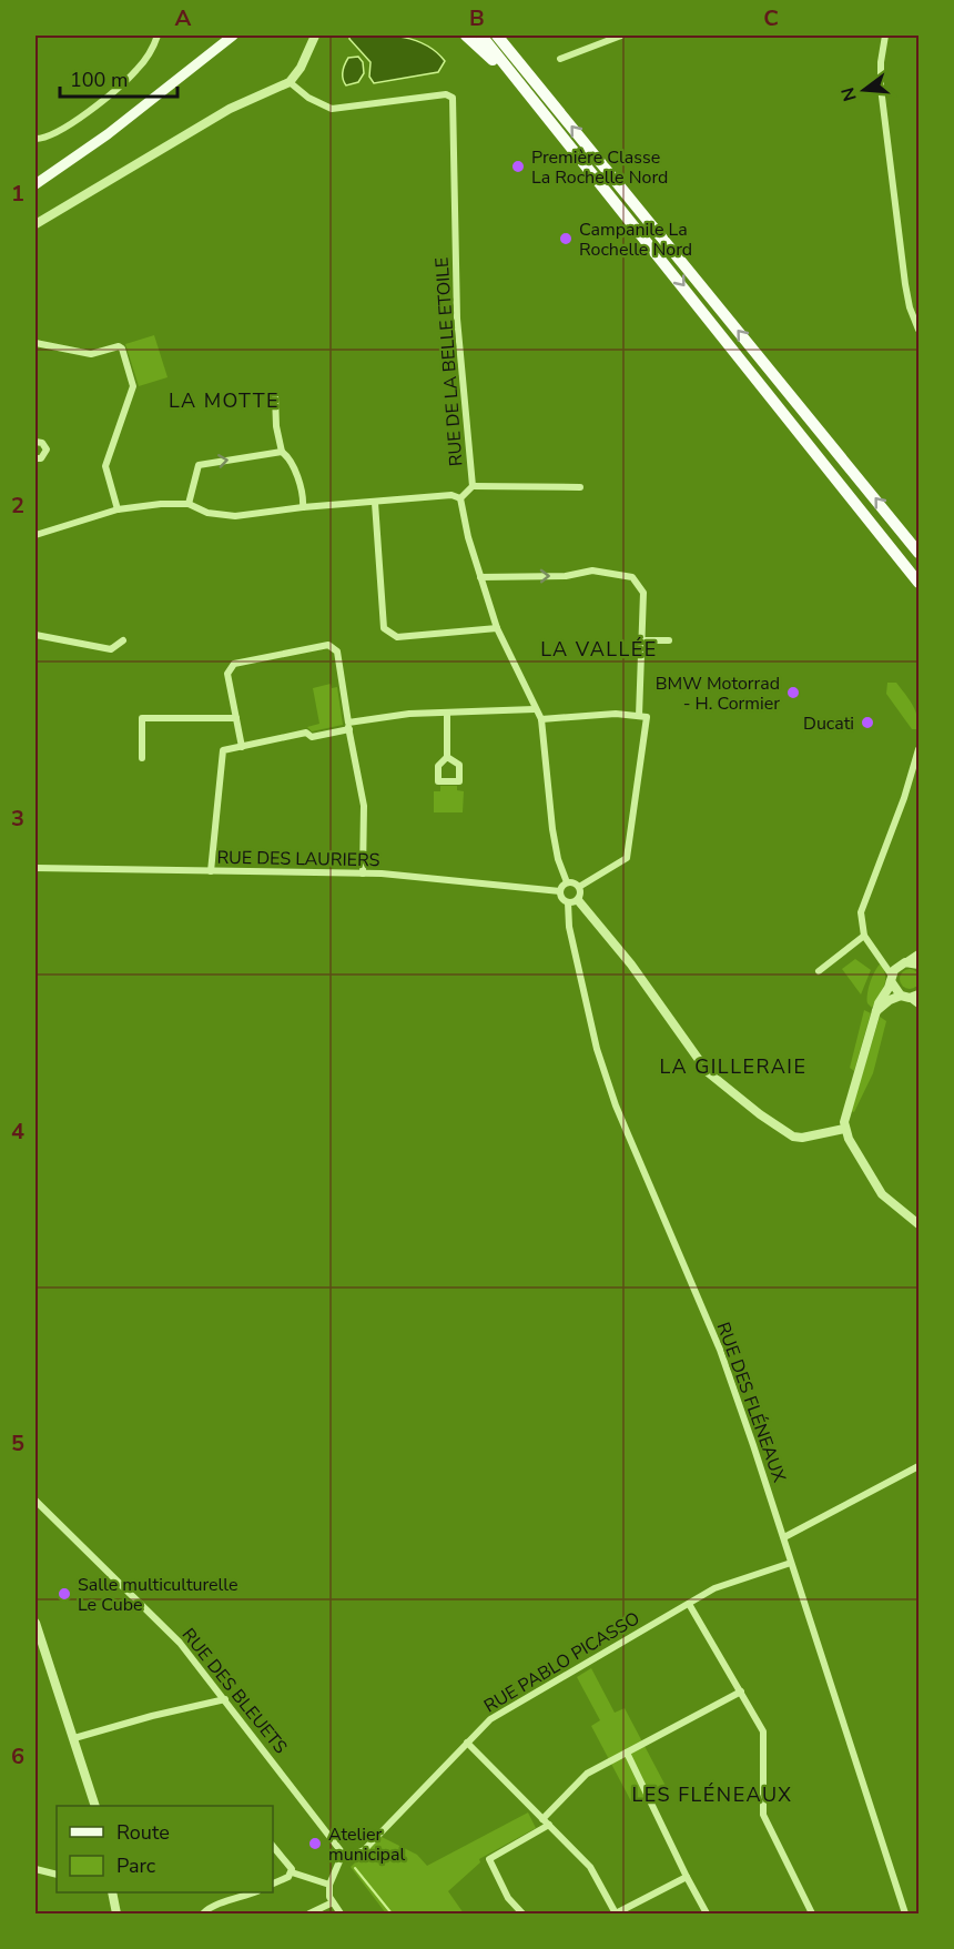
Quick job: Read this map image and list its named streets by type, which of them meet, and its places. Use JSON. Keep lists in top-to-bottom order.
{
  "streets": {
    "street": [
      "RUE DE LA BELLE ETOILE",
      "RUE DES LAURIERS",
      "RUE DES FLÉNEAUX",
      "RUE PABLO PICASSO",
      "RUE DES BLEUETS"
    ]
  },
  "crossings": [
    ["RUE DES LAURIERS", "RUE DES FLÉNEAUX"],
    ["RUE DES FLÉNEAUX", "RUE PABLO PICASSO"],
    ["RUE PABLO PICASSO", "RUE DES BLEUETS"]
  ],
  "districts": [
    "LA MOTTE",
    "LA VALLÉE",
    "LA GILLERAIE",
    "LES FLÉNEAUX"
  ],
  "places": [
    "Première Classe La Rochelle Nord",
    "Campanile La Rochelle Nord",
    "BMW Motorrad - H. Cormier",
    "Ducati",
    "Salle multiculturelle Le Cube",
    "Atelier municipal"
  ],
  "legend": ["Route", "Parc"],
  "scale_bar": "100 m",
  "north": "left",
  "grid": {
    "columns": ["A", "B", "C"],
    "rows": [
      "1",
      "2",
      "3",
      "4",
      "5",
      "6"
    ]
  }
}
